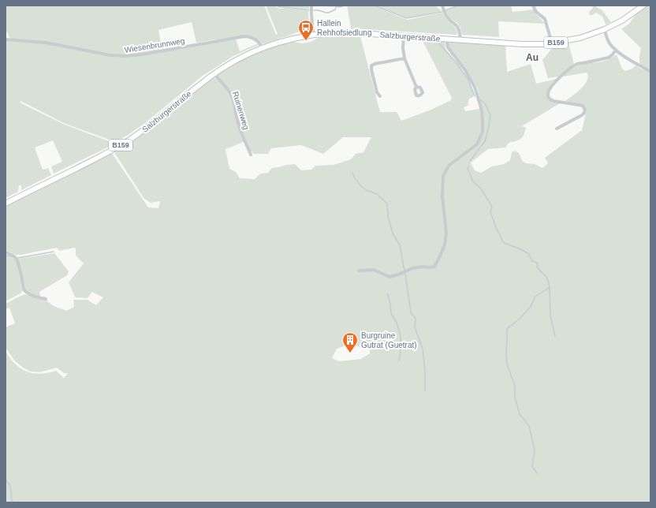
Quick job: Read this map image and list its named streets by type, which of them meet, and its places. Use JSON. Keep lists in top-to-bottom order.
{
  "streets": {
    "main road": ["Salzburgerstraße", "B159"],
    "street": ["Wiesenbrunnweg", "Ruinenweg"]
  },
  "crossings": [
    ["Salzburgerstraße", "Wiesenbrunnweg"],
    ["Salzburgerstraße", "Ruinenweg"]
  ],
  "districts": ["Au"],
  "places": {
    "bus stop": ["Hallein Rehhofsiedlung"],
    "building": ["Burgruine Gutrat (Guetrat)"]
  }
}
